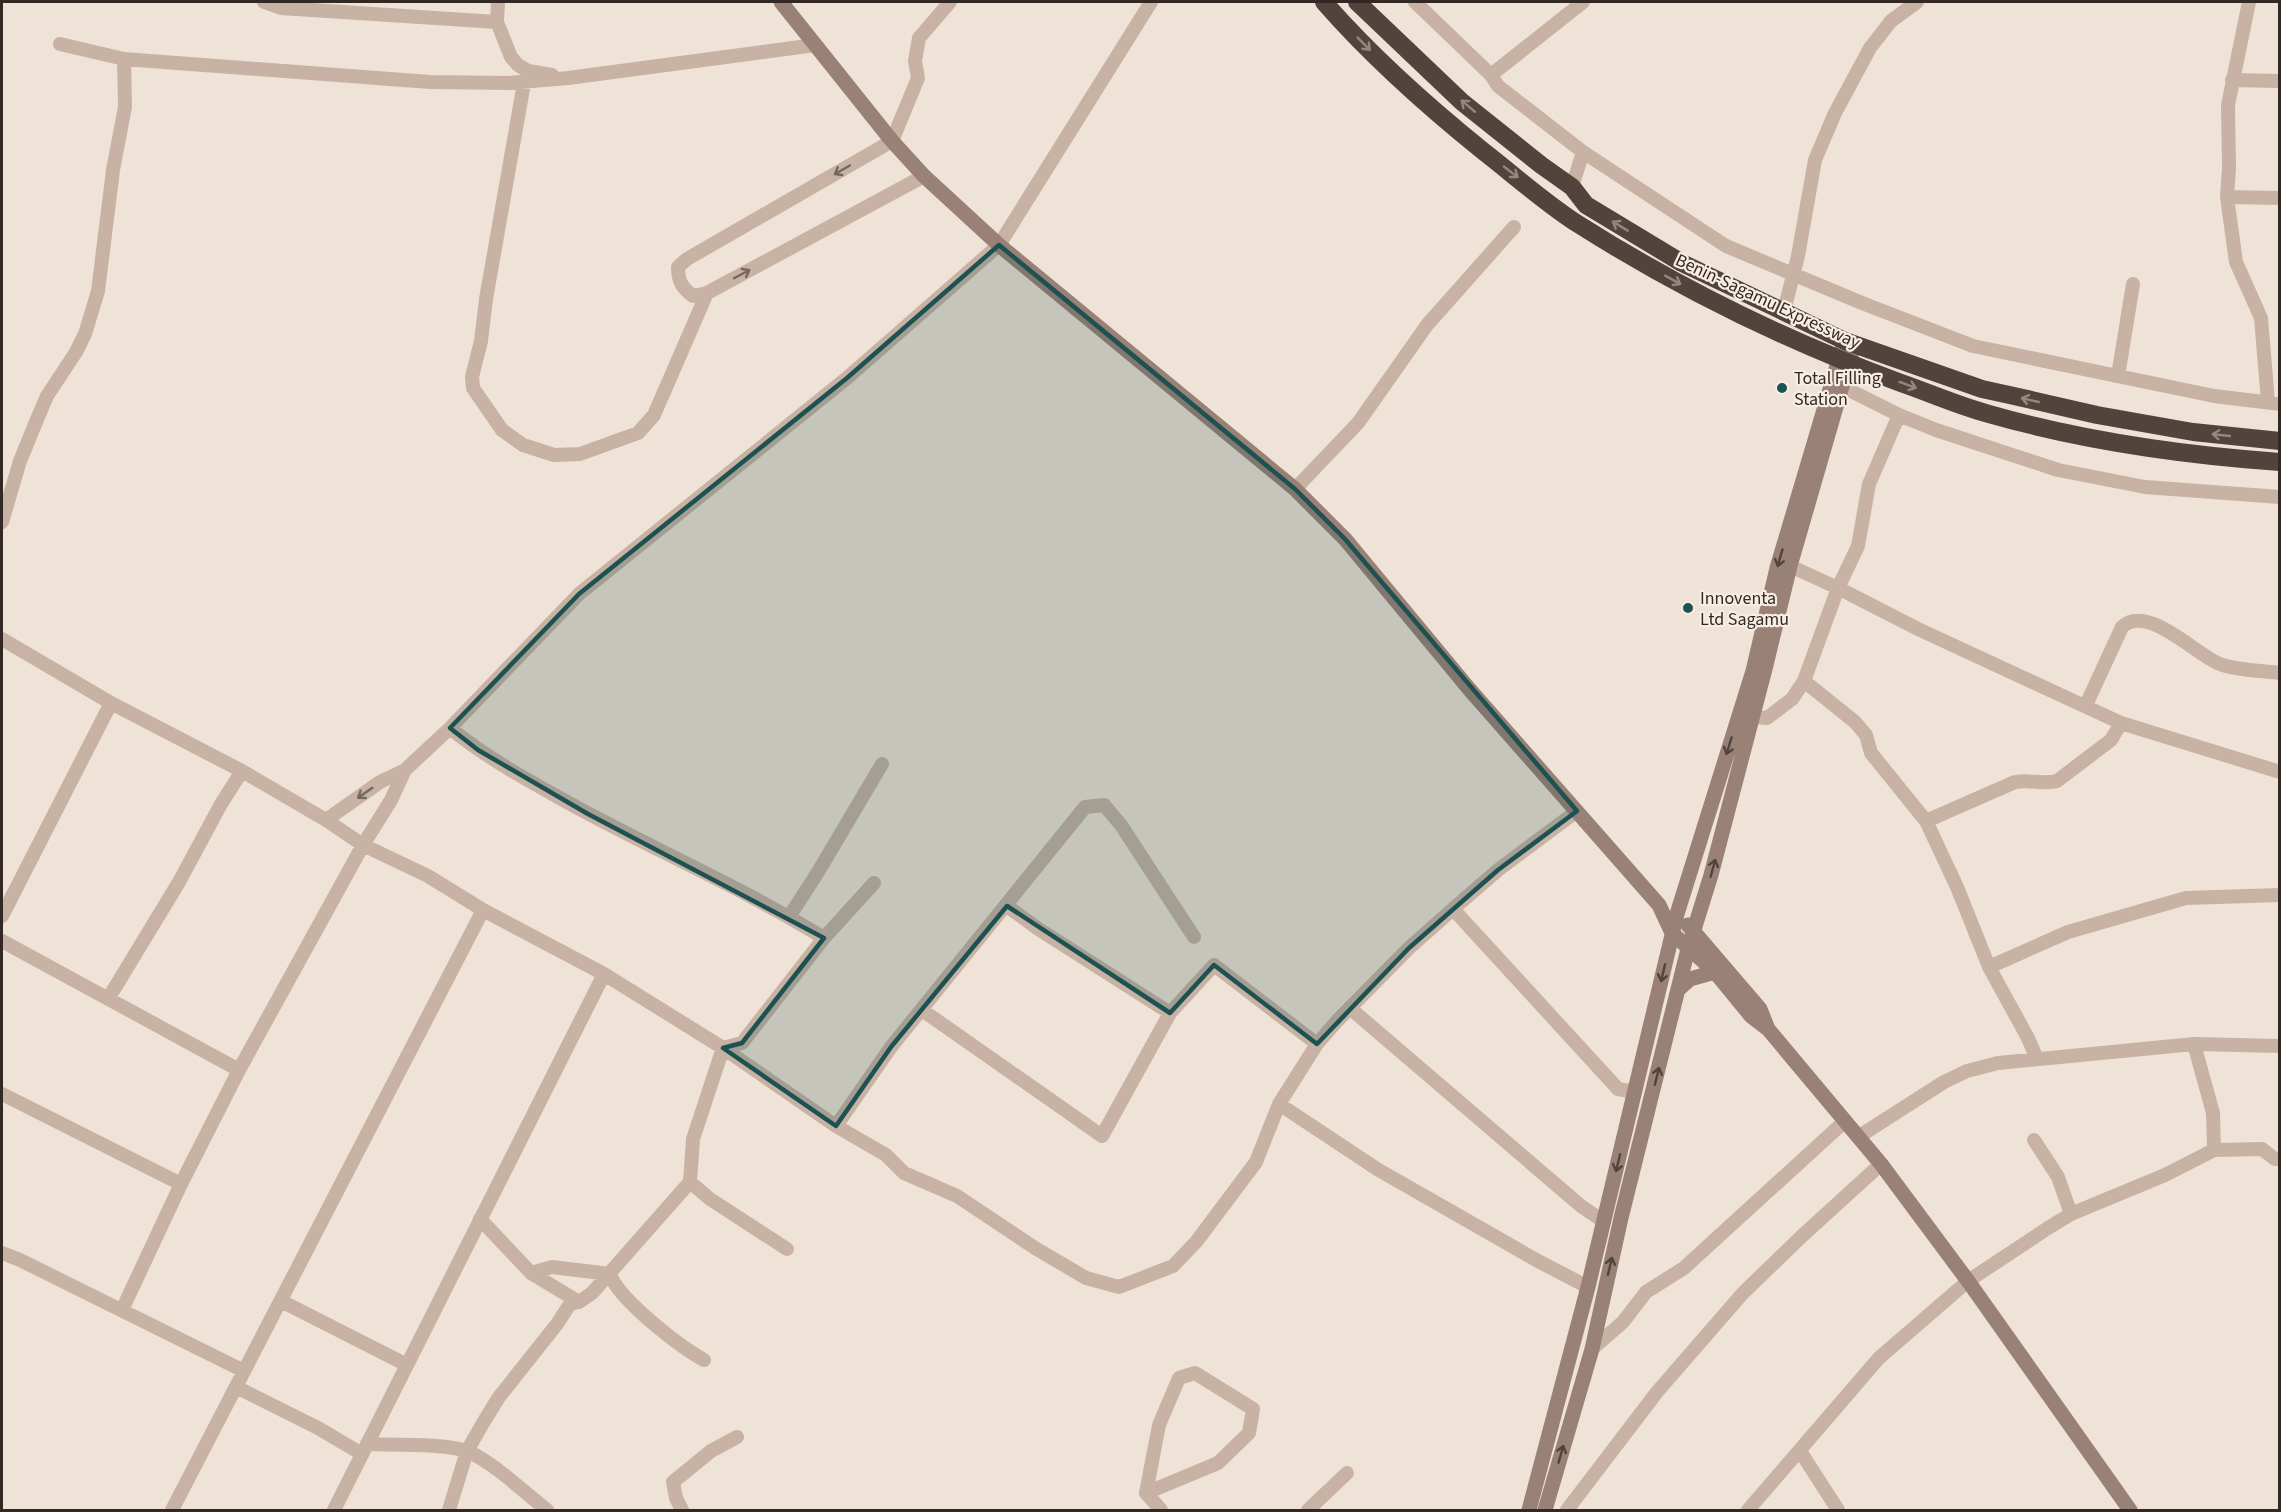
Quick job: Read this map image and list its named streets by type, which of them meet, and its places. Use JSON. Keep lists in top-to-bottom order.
{
  "streets": {
    "highway": ["Benin-Sagamu Expressway"]
  },
  "places": ["Total Filling Station", "Innoventa Ltd Sagamu"]
}
